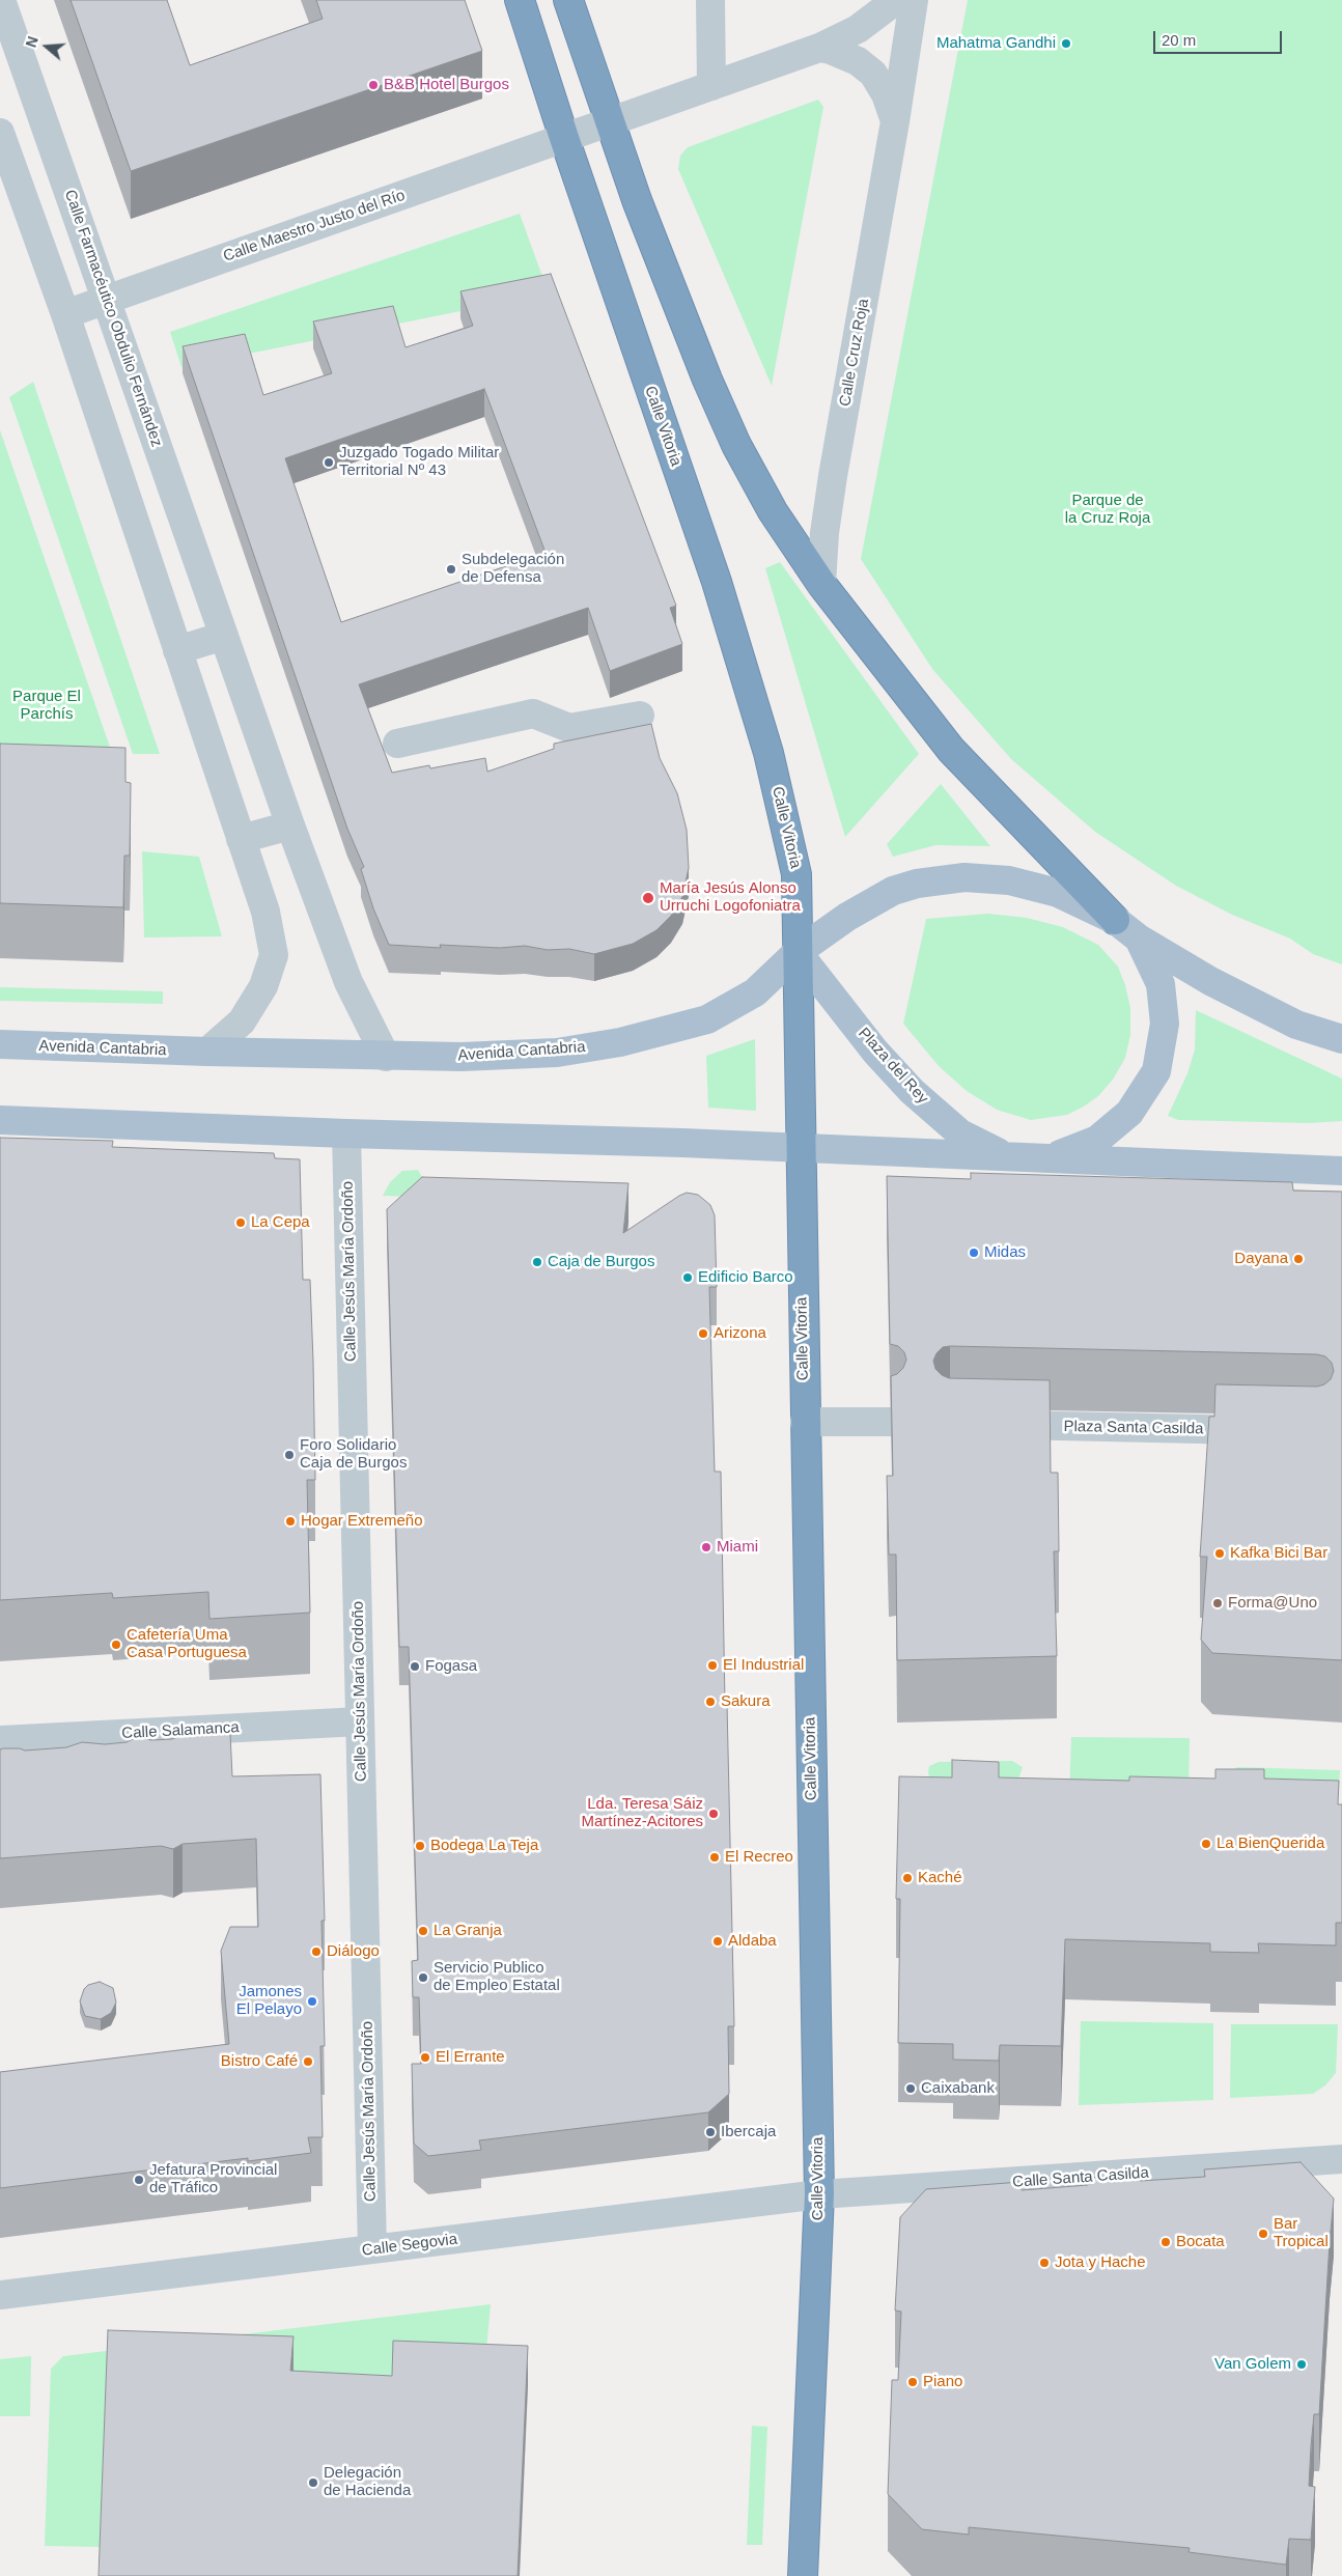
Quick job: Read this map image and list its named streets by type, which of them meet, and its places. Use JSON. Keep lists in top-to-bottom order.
{
  "streets": {
    "highway": ["Calle Vitoria"],
    "main road": ["Avenida Cantabria", "Plaza del Rey"],
    "street": [
      "Calle Maestro Justo del Río",
      "Calle Farmacéutico Obdulio Fernández",
      "Calle Cruz Roja",
      "Calle Jesús María Ordoño",
      "Plaza Santa Casilda",
      "Calle Salamanca",
      "Calle Santa Casilda",
      "Calle Segovia"
    ]
  },
  "crossings": [
    ["Calle Maestro Justo del Río", "Calle Farmacéutico Obdulio Fernández"],
    ["Calle Maestro Justo del Río", "Calle Vitoria"],
    ["Calle Farmacéutico Obdulio Fernández", "Avenida Cantabria"],
    ["Calle Vitoria", "Avenida Cantabria"],
    ["Calle Vitoria", "Plaza del Rey"],
    ["Calle Vitoria", "Calle Santa Casilda"],
    ["Calle Vitoria", "Calle Segovia"],
    ["Avenida Cantabria", "Plaza del Rey"],
    ["Calle Jesús María Ordoño", "Calle Salamanca"],
    ["Calle Jesús María Ordoño", "Calle Segovia"],
    ["Calle Santa Casilda", "Calle Segovia"]
  ],
  "parks": ["Parque de la Cruz Roja", "Parque El Parchís"],
  "places": [
    "Mahatma Gandhi",
    "B&B Hotel Burgos",
    "Juzgado Togado Militar Territorial Nº 43",
    "Subdelegación de Defensa",
    "María Jesús Alonso Urruchi Logofoniatra",
    "La Cepa",
    "Midas",
    "Dayana",
    "Caja de Burgos",
    "Edificio Barco",
    "Arizona",
    "Foro Solidario Caja de Burgos",
    "Hogar Extremeño",
    "Miami",
    "Kafka Bici Bar",
    "Forma@Uno",
    "Cafetería Uma Casa Portuguesa",
    "El Industrial",
    "Fogasa",
    "Sakura",
    "Lda. Teresa Sáiz Martínez-Acitores",
    "La BienQuerida",
    "Bodega La Teja",
    "El Recreo",
    "Kaché",
    "La Granja",
    "Aldaba",
    "Diálogo",
    "Servicio Publico de Empleo Estatal",
    "Jamones El Pelayo",
    "El Errante",
    "Bistro Café",
    "Caixabank",
    "Ibercaja",
    "Jefatura Provincial de Tráfico",
    "Bar Tropical",
    "Bocata",
    "Jota y Hache",
    "Van Golem",
    "Piano",
    "Delegación de Hacienda"
  ],
  "scale_bar": "20 m",
  "north": "left"
}
